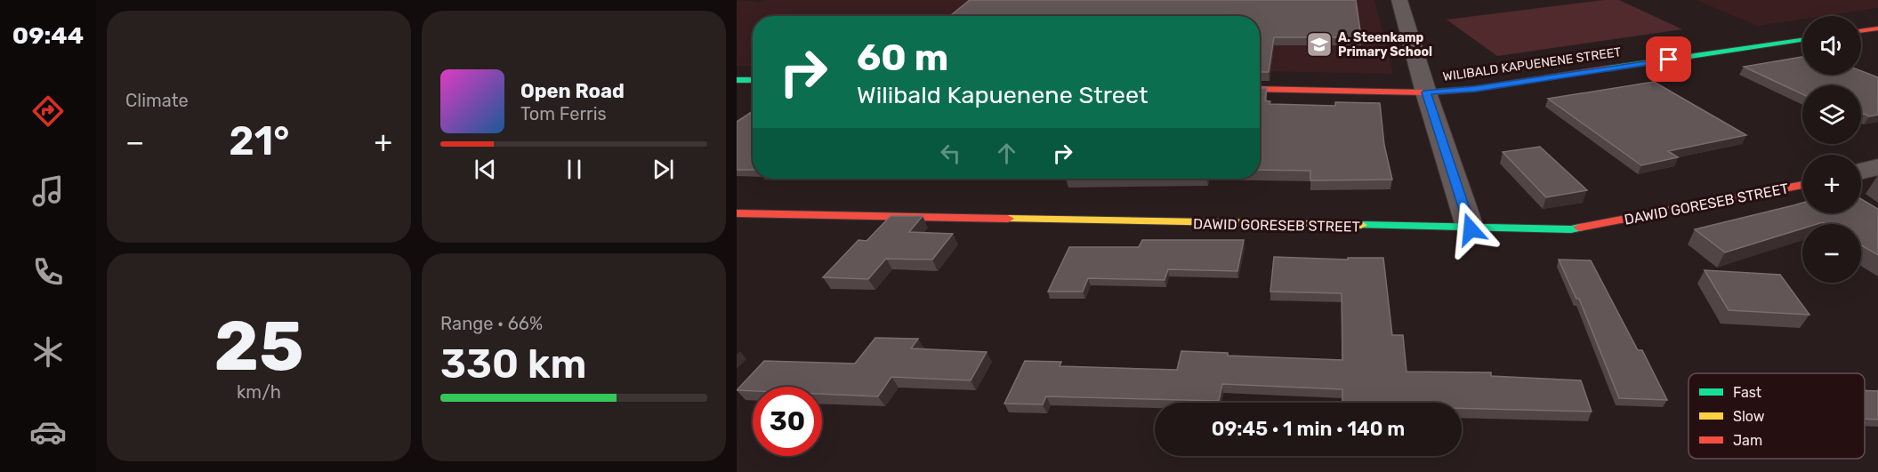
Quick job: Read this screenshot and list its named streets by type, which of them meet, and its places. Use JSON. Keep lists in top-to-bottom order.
{
  "streets": {
    "street": ["WILIBALD KAPUENENE STREET", "DAWID GORESEB STREET"]
  },
  "places": {
    "school or university": ["A. Steenkamp Primary School"]
  },
  "legend": ["Fast", "Slow", "Jam"],
  "page": {
    "tabs": "09:44",
    "tile": [
      "Climate",
      ["25", "km/h"],
      ["Range · 66%", "330 km"]
    ],
    "map_buttons": ["+", "−"],
    "turn": ["60 m", "Wilibald Kapuenene Street"],
    "song": ["Open Road", "Tom Ferris"],
    "heat": ["−", "21°", "+"],
    "limit": "30",
    "trip": "09:45 · 1 min · 140 m"
  }
}
